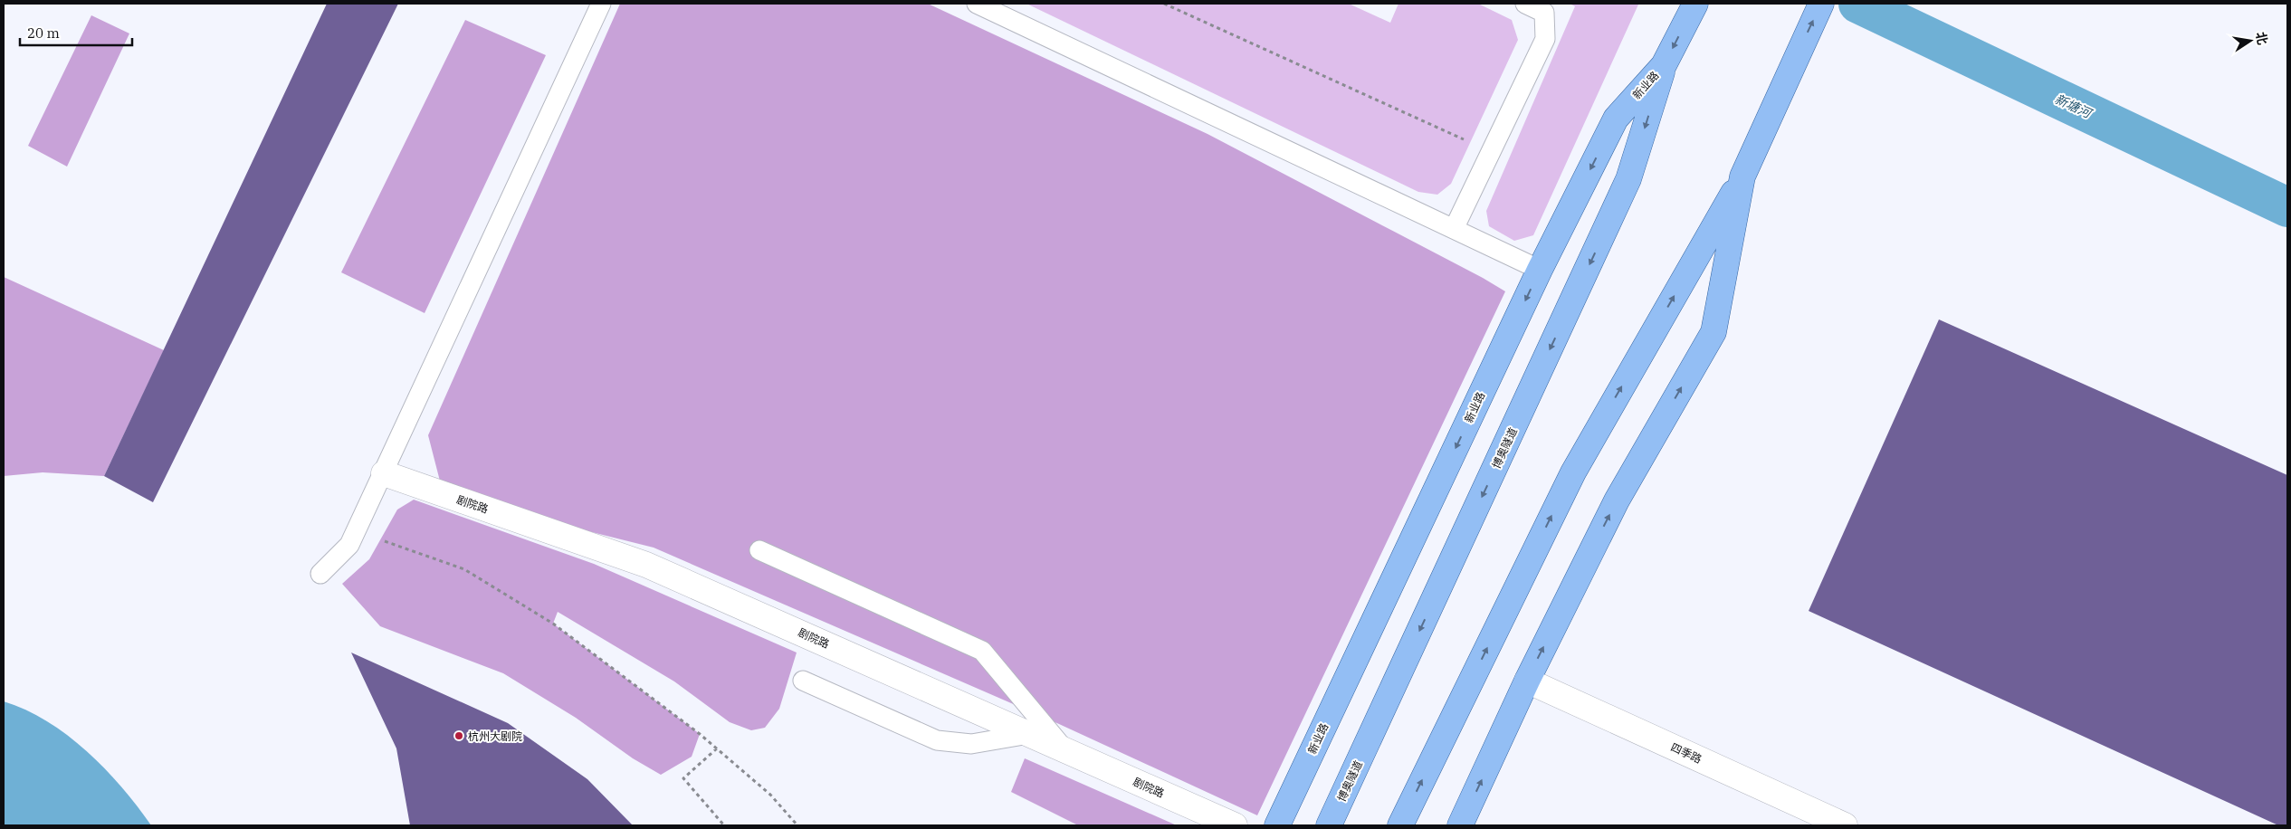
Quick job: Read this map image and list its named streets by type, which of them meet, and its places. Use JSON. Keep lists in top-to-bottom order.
{
  "streets": {
    "main road": ["新业路", "博奥隧道"],
    "street": ["剧院路", "四季路"]
  },
  "crossings": [
    ["新业路", "博奥隧道"]
  ],
  "water": ["新塘河"],
  "places": ["杭州大剧院"],
  "scale_bar": "20 m",
  "north": "right"
}
